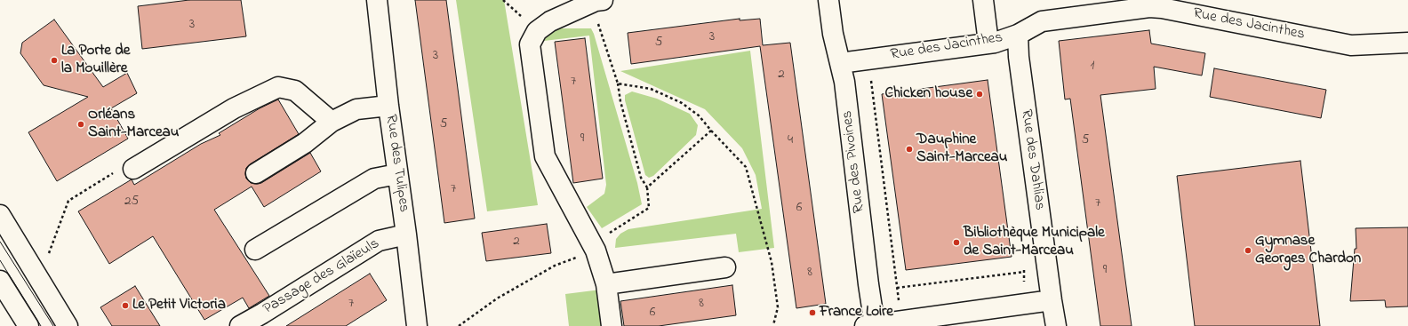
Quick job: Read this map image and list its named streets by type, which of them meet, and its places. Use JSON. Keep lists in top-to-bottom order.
{
  "streets": {
    "street": [
      "Rue des Jacinthes",
      "Rue des Dahlias",
      "Rue des Pivoines",
      "Rue des Tulipes",
      "Passage des Glaïeuls"
    ]
  },
  "crossings": [
    ["Rue des Jacinthes", "Rue des Dahlias"],
    ["Rue des Jacinthes", "Rue des Pivoines"],
    ["Rue des Tulipes", "Passage des Glaïeuls"]
  ],
  "places": [
    "La Porte de la Mouillère",
    "Chicken house",
    "Orléans Saint-Marceau",
    "Dauphine Saint-Marceau",
    "Bibliothèque Municipale de Saint-Marceau",
    "Gymnase Georges Chardon",
    "Le Petit Victoria",
    "France Loire"
  ],
  "house_numbers": [
    "3",
    "3",
    "5",
    "3",
    "1",
    "2",
    "7",
    "5",
    "9",
    "4",
    "5",
    "7",
    "25",
    "7",
    "6",
    "2",
    "9",
    "8",
    "7",
    "8",
    "6"
  ]
}
